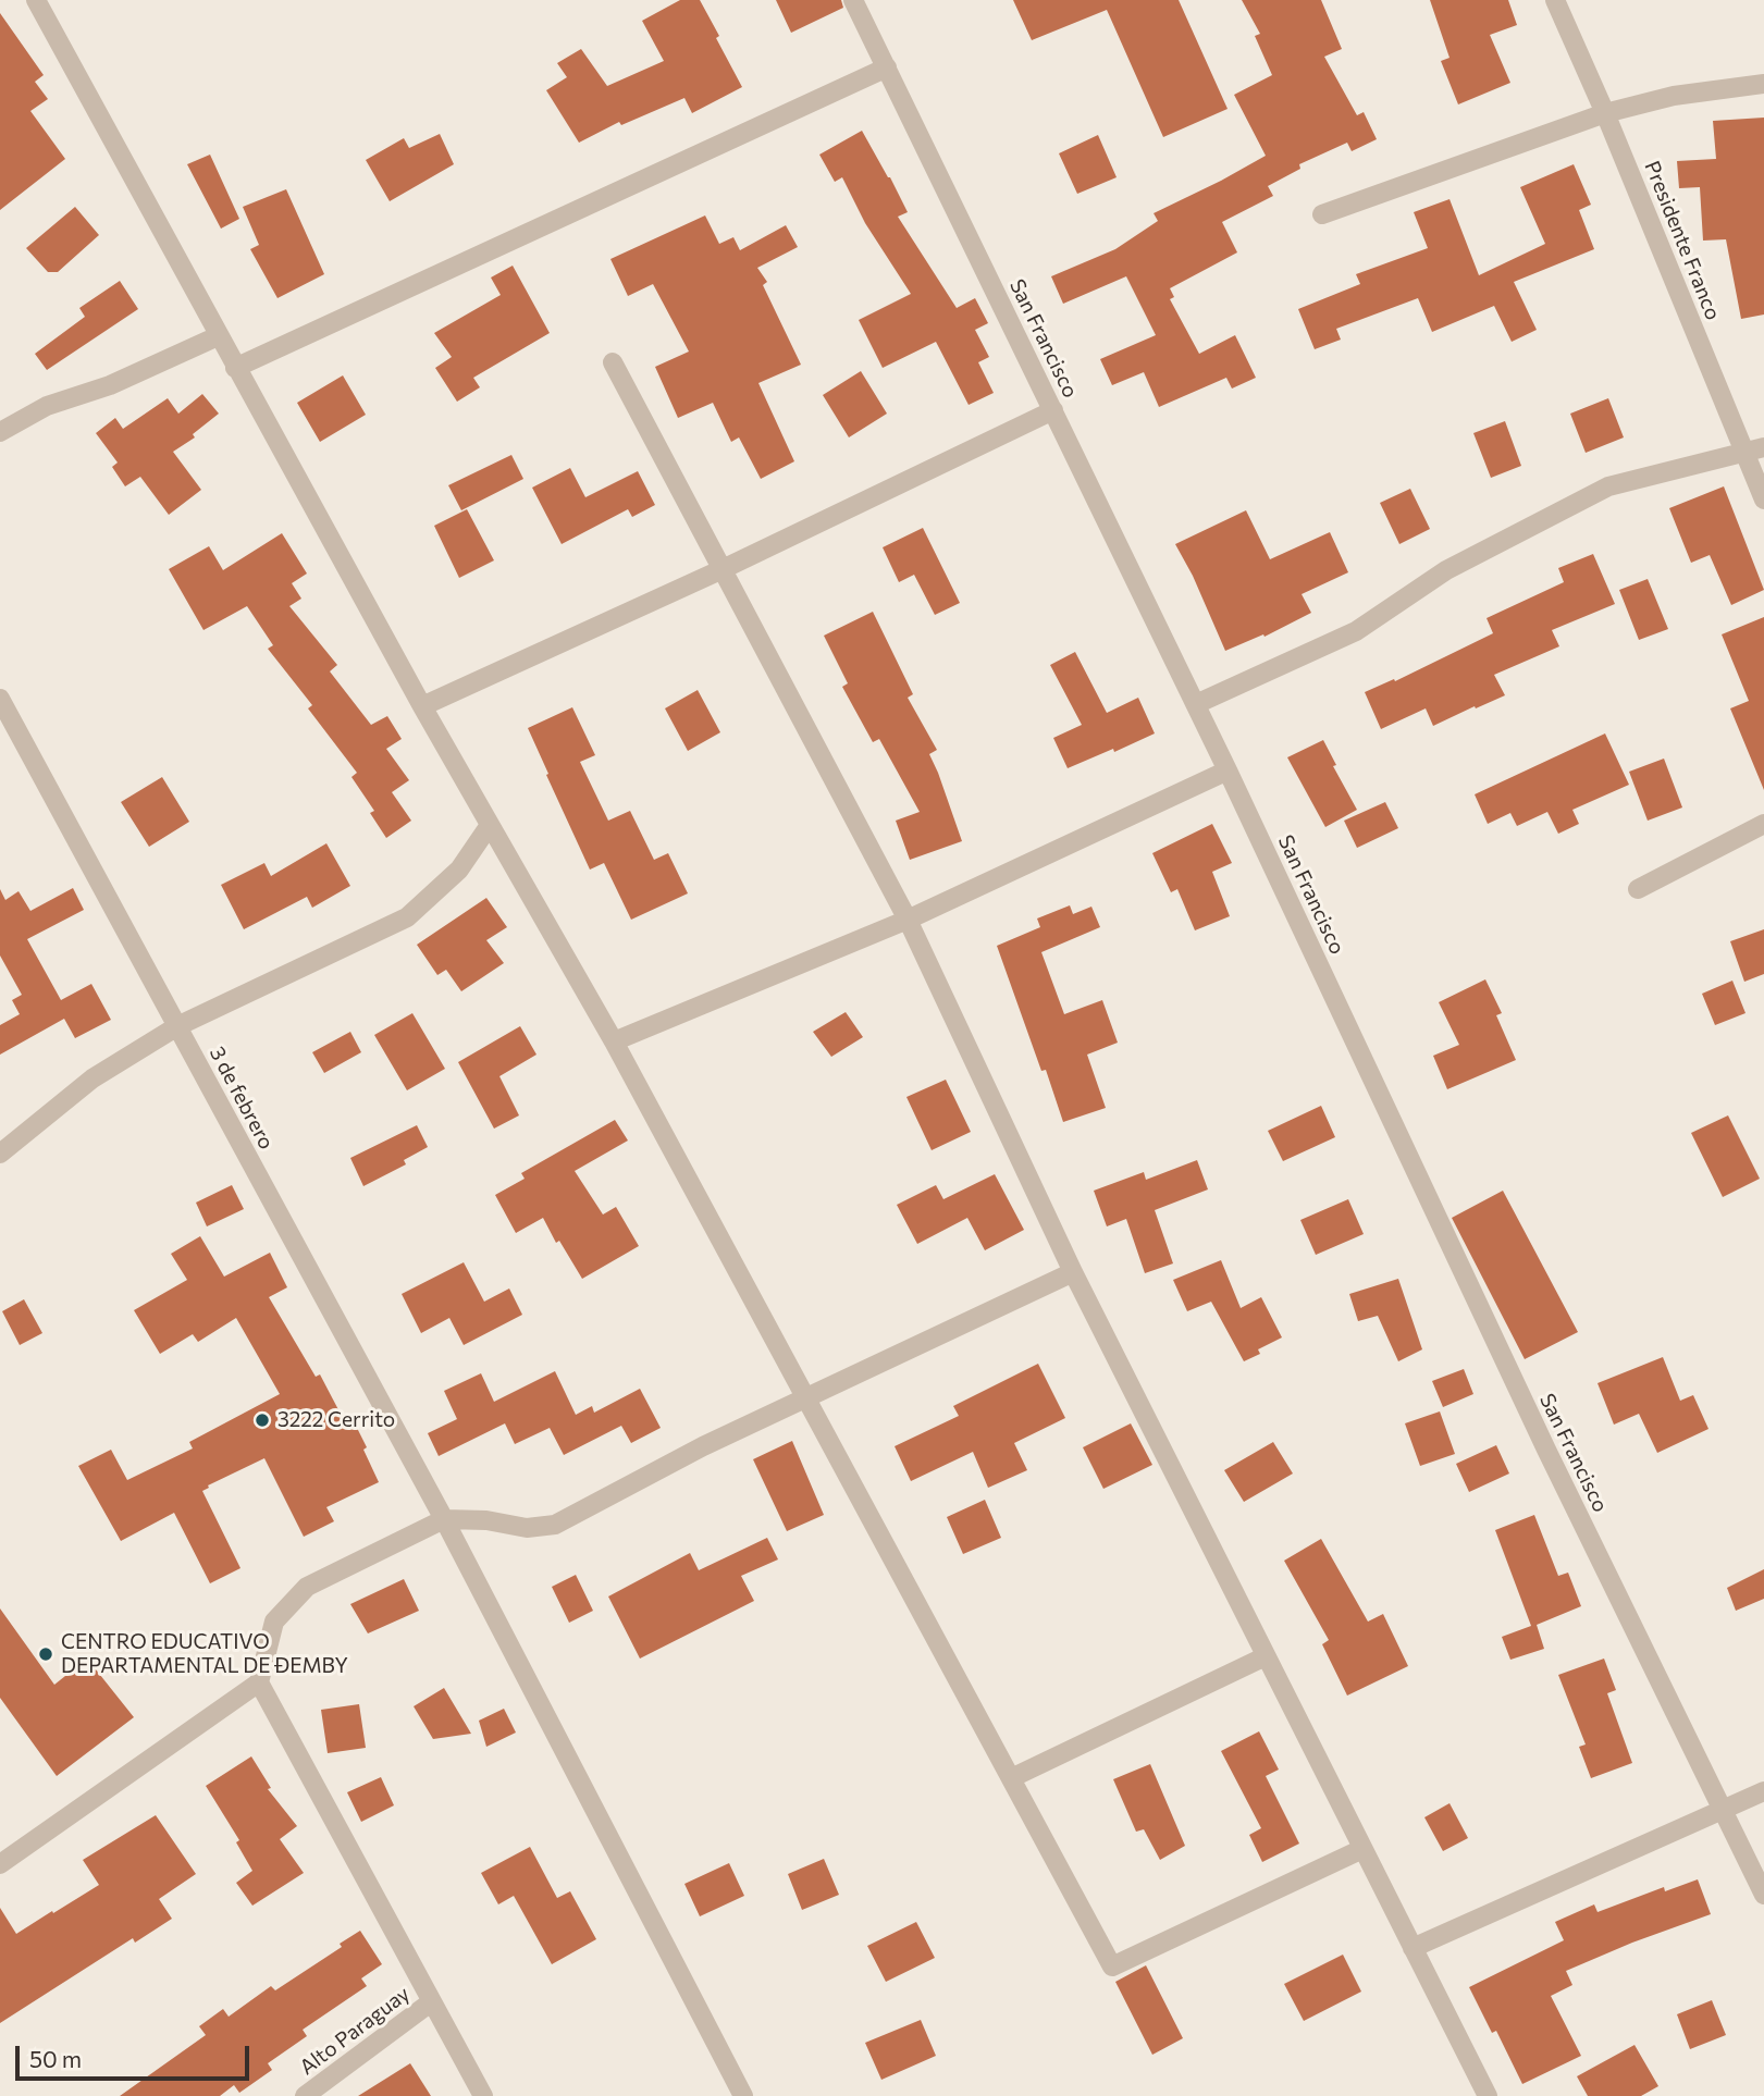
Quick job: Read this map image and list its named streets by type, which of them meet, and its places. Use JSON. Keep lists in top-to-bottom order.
{
  "streets": {
    "street": [
      "Presidente Franco",
      "San Francisco",
      "3 de febrero",
      "Alto Paraguay"
    ]
  },
  "places": ["3222 Cerrito", "CENTRO EDUCATIVO DEPARTAMENTAL DE ÐEMBY"],
  "scale_bar": "50 m"
}
